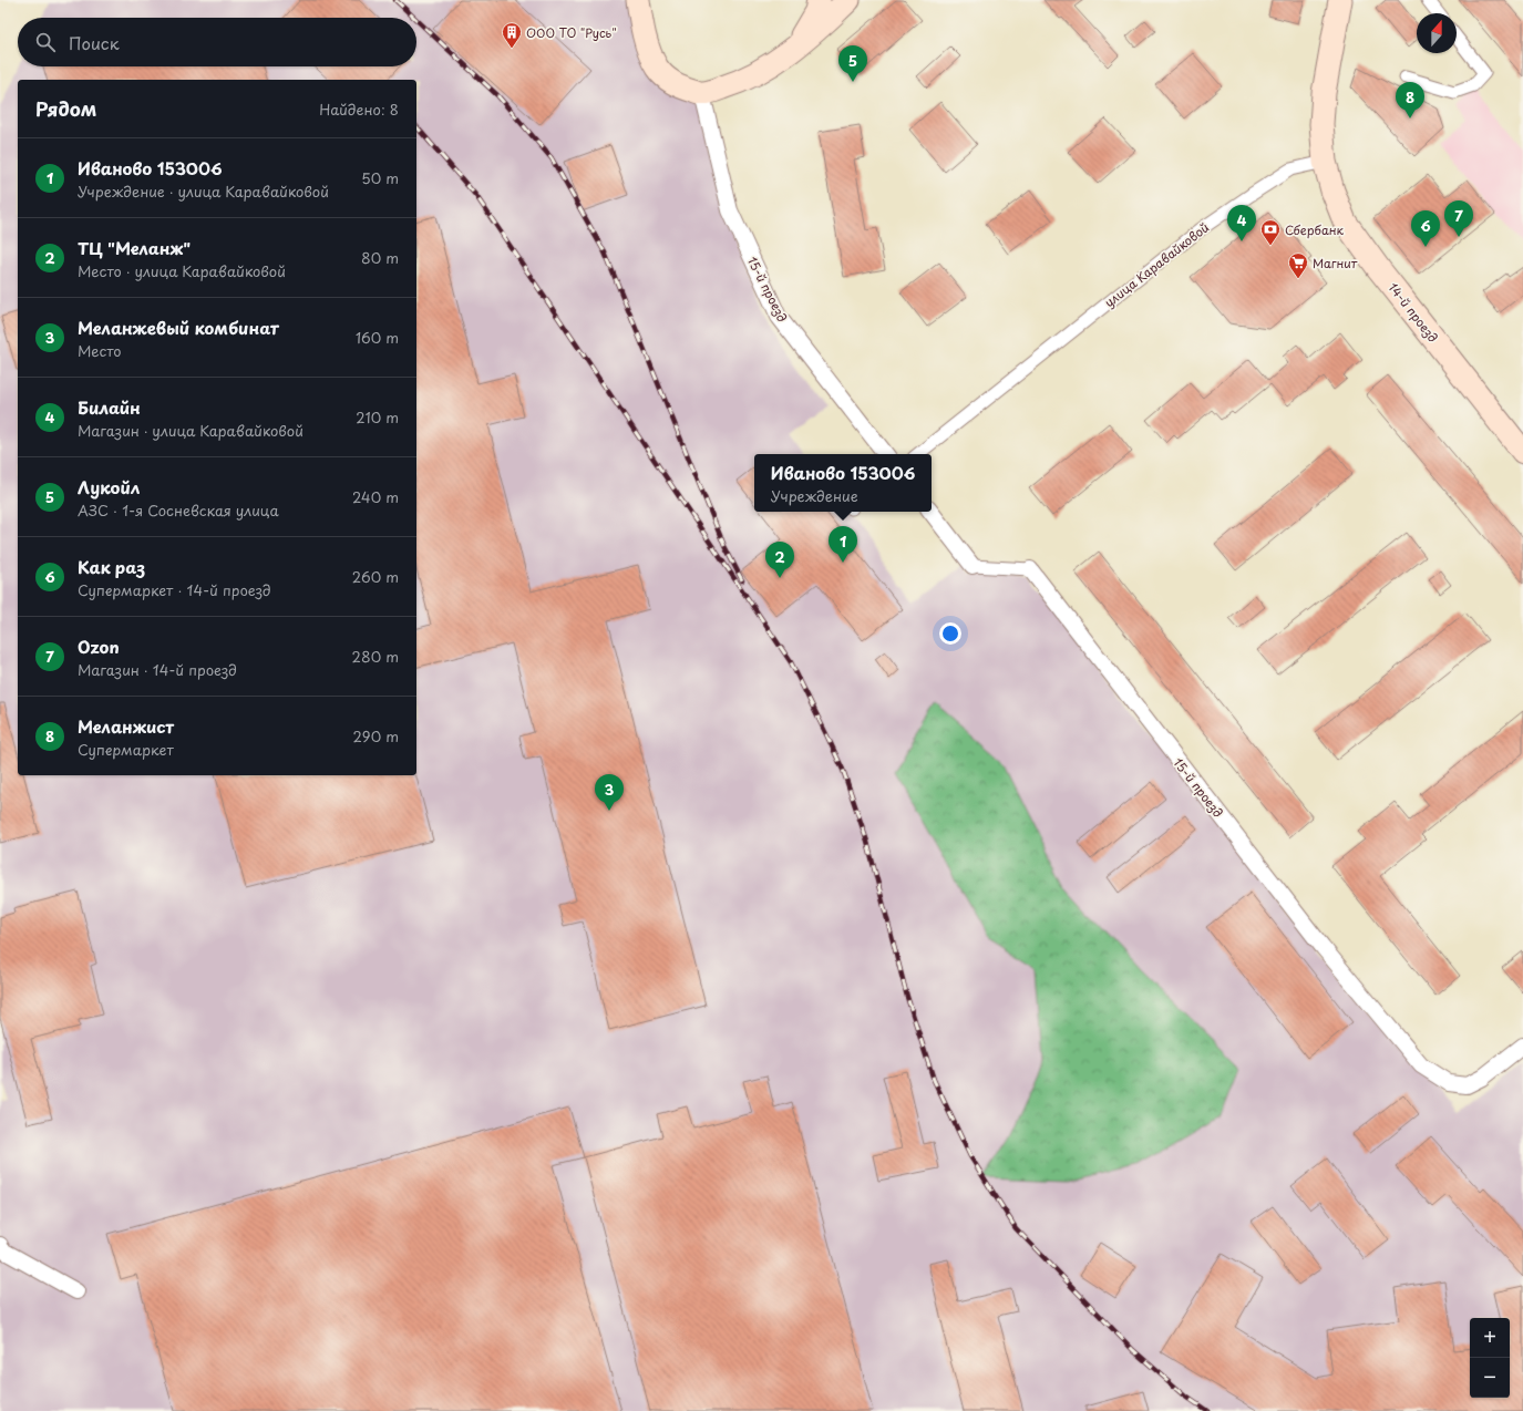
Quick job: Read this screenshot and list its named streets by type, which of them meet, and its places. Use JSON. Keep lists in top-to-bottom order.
{
  "streets": {
    "main road": ["14-й проезд"],
    "street": ["улица Каравайковой", "15-й проезд"]
  },
  "crossings": [
    ["улица Каравайковой", "14-й проезд"]
  ],
  "places": {
    "building": ["ООО ТО \"Русь\""],
    "bank": ["Сбербанк"],
    "supermarket": ["Магнит"]
  },
  "north": "top",
  "page": {
    "search": "Поиск",
    "pins": [
      "5",
      "8",
      "7",
      "4",
      "6",
      "1",
      "2",
      "3"
    ],
    "heading": ["Рядом", "Найдено: 8"],
    "list": [
      {
        "mark": "1",
        "name": "Иваново 153006",
        "note": "Учреждение · улица Каравайковой",
        "value": "50 m"
      },
      {
        "mark": "2",
        "name": "ТЦ \"Меланж\"",
        "note": "Место · улица Каравайковой",
        "value": "80 m"
      },
      {
        "mark": "3",
        "name": "Меланжевый комбинат",
        "note": "Место",
        "value": "160 m"
      },
      {
        "mark": "4",
        "name": "Билайн",
        "note": "Магазин · улица Каравайковой",
        "value": "210 m"
      },
      {
        "mark": "5",
        "name": "Лукойл",
        "note": "АЗС · 1-я Сосневская улица",
        "value": "240 m"
      },
      {
        "mark": "6",
        "name": "Как раз",
        "note": "Супермаркет · 14-й проезд",
        "value": "260 m"
      },
      {
        "mark": "7",
        "name": "Ozon",
        "note": "Магазин · 14-й проезд",
        "value": "280 m"
      },
      {
        "mark": "8",
        "name": "Меланжист",
        "note": "Супермаркет",
        "value": "290 m"
      }
    ],
    "popup": ["Иваново 153006", "Учреждение"],
    "map_buttons": ["+", "−"]
  }
}
